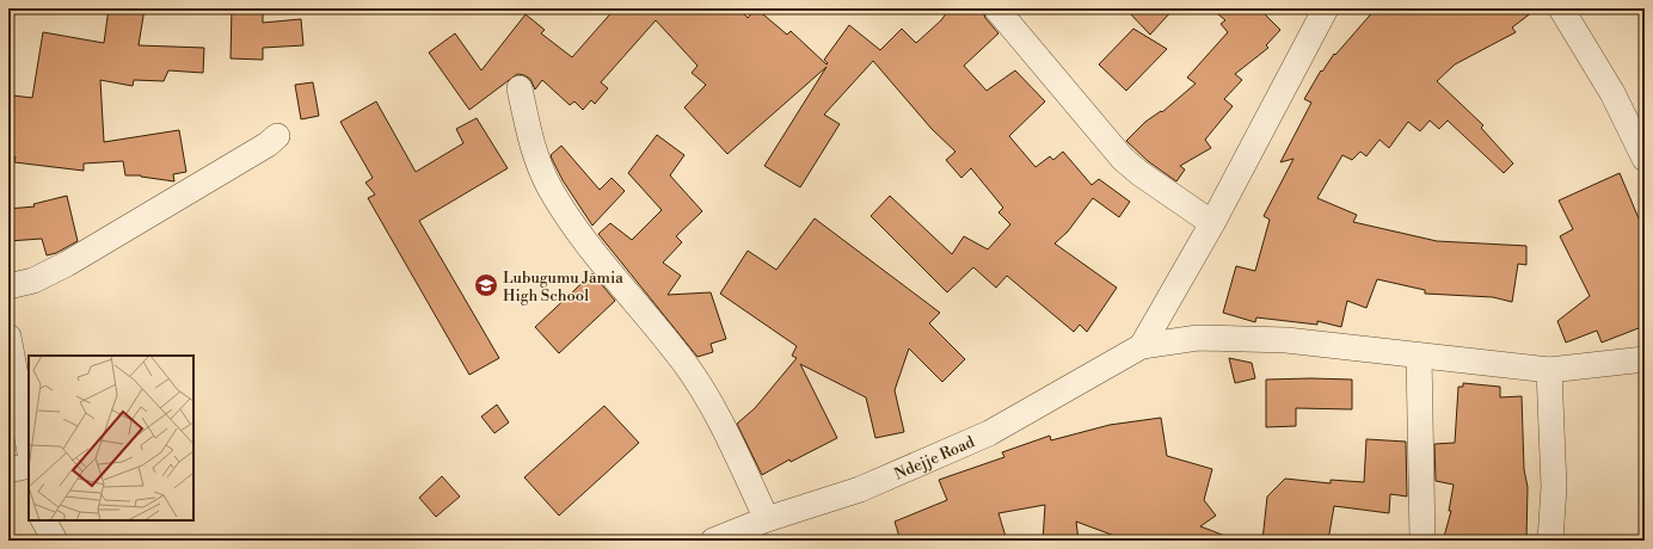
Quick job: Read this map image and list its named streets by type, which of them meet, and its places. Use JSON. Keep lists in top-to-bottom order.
{
  "streets": {
    "street": ["Ndejje Road"]
  },
  "places": {
    "school or university": ["Lubugumu Jamia High School"]
  }
}
